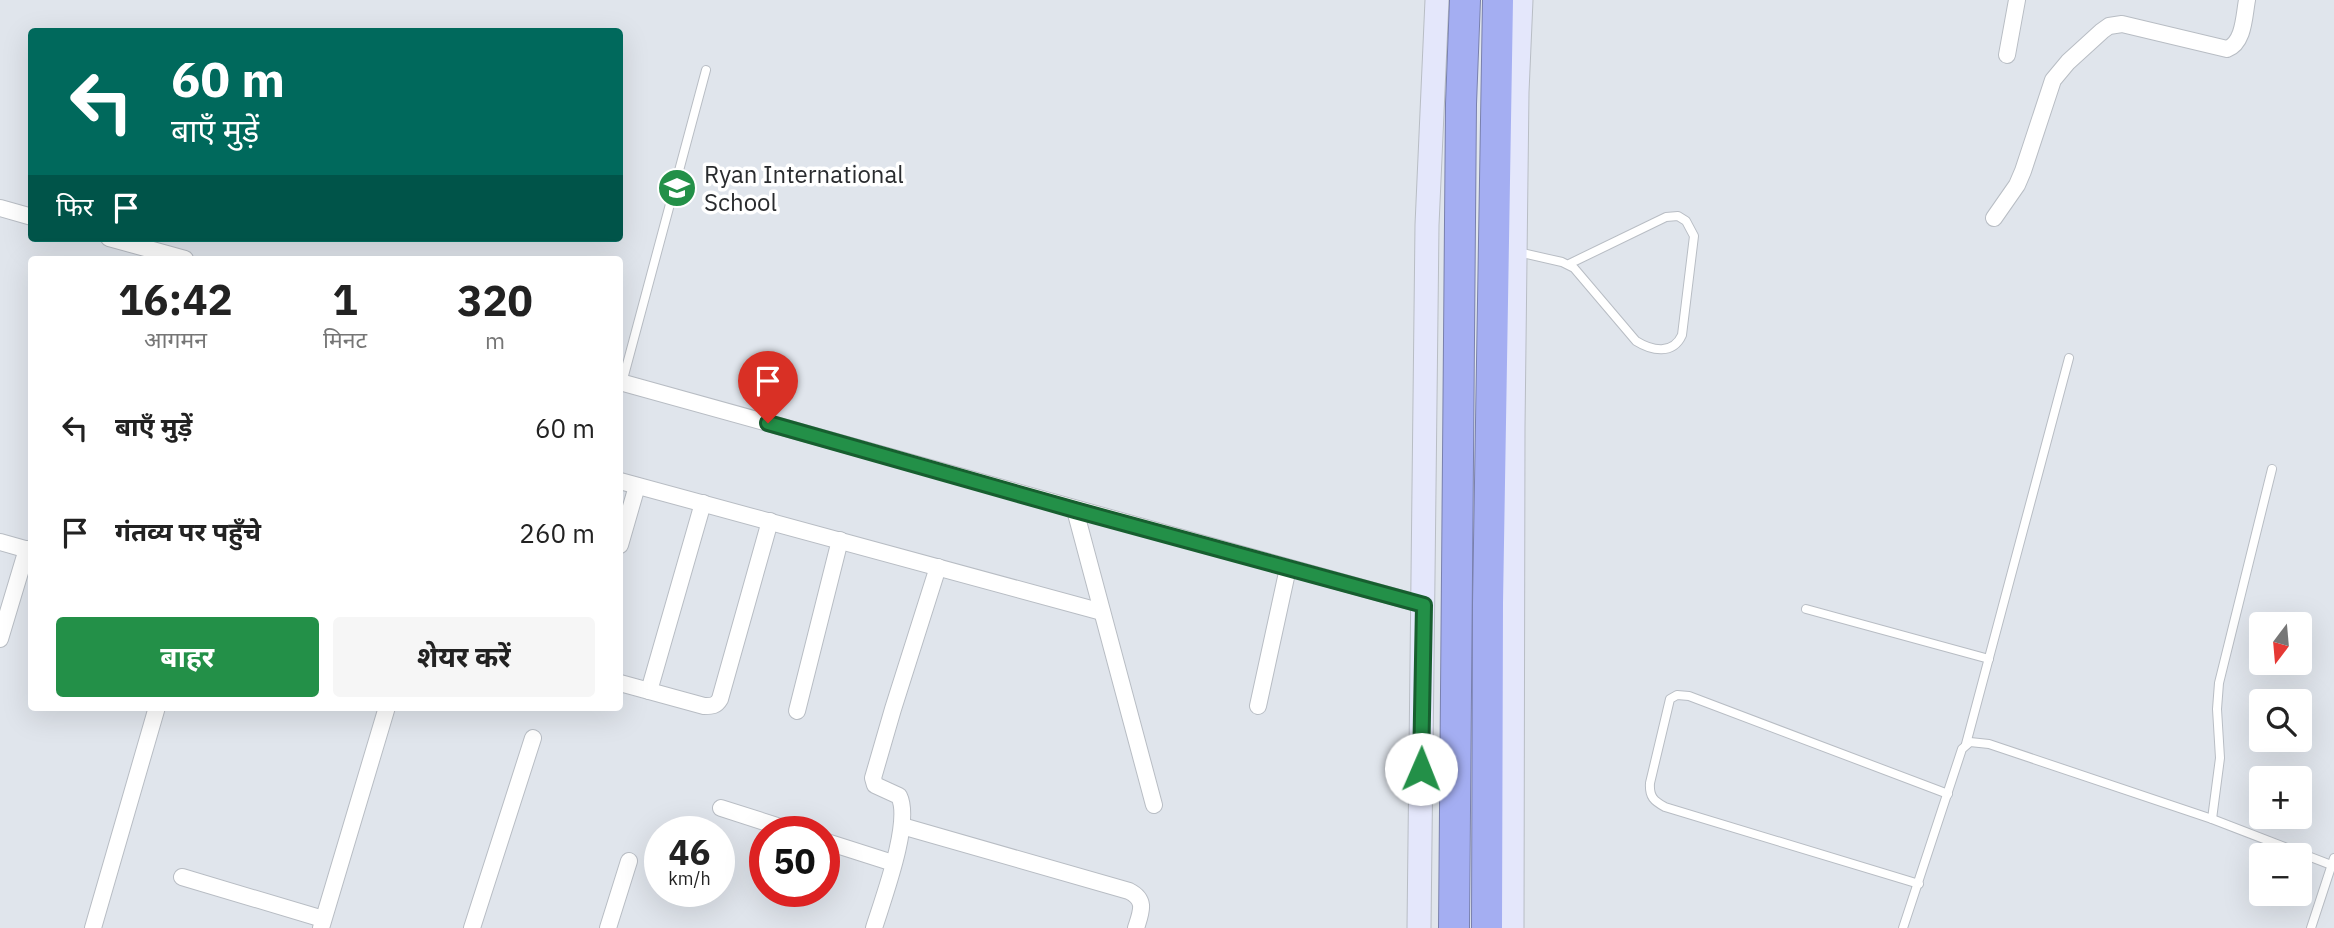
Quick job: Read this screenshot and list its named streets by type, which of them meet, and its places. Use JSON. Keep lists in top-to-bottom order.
{
  "places": {
    "school or university": ["Ryan International School"]
  },
  "north": "bottom",
  "page": {
    "turn": ["60 m", "बाएँ मुड़ें"],
    "then": "फिर",
    "eta": [
      "16:42",
      "आगमन",
      "1",
      "मिनट",
      "320",
      "m"
    ],
    "list": [
      {
        "name": "बाएँ मुड़ें",
        "value": "60 m"
      },
      {
        "name": "गंतव्य पर पहुँचे",
        "value": "260 m"
      }
    ],
    "buttons": ["बाहर", "शेयर करें"],
    "map_buttons": ["+", "−"],
    "speed": "46 km/h",
    "limit": "50"
  }
}
